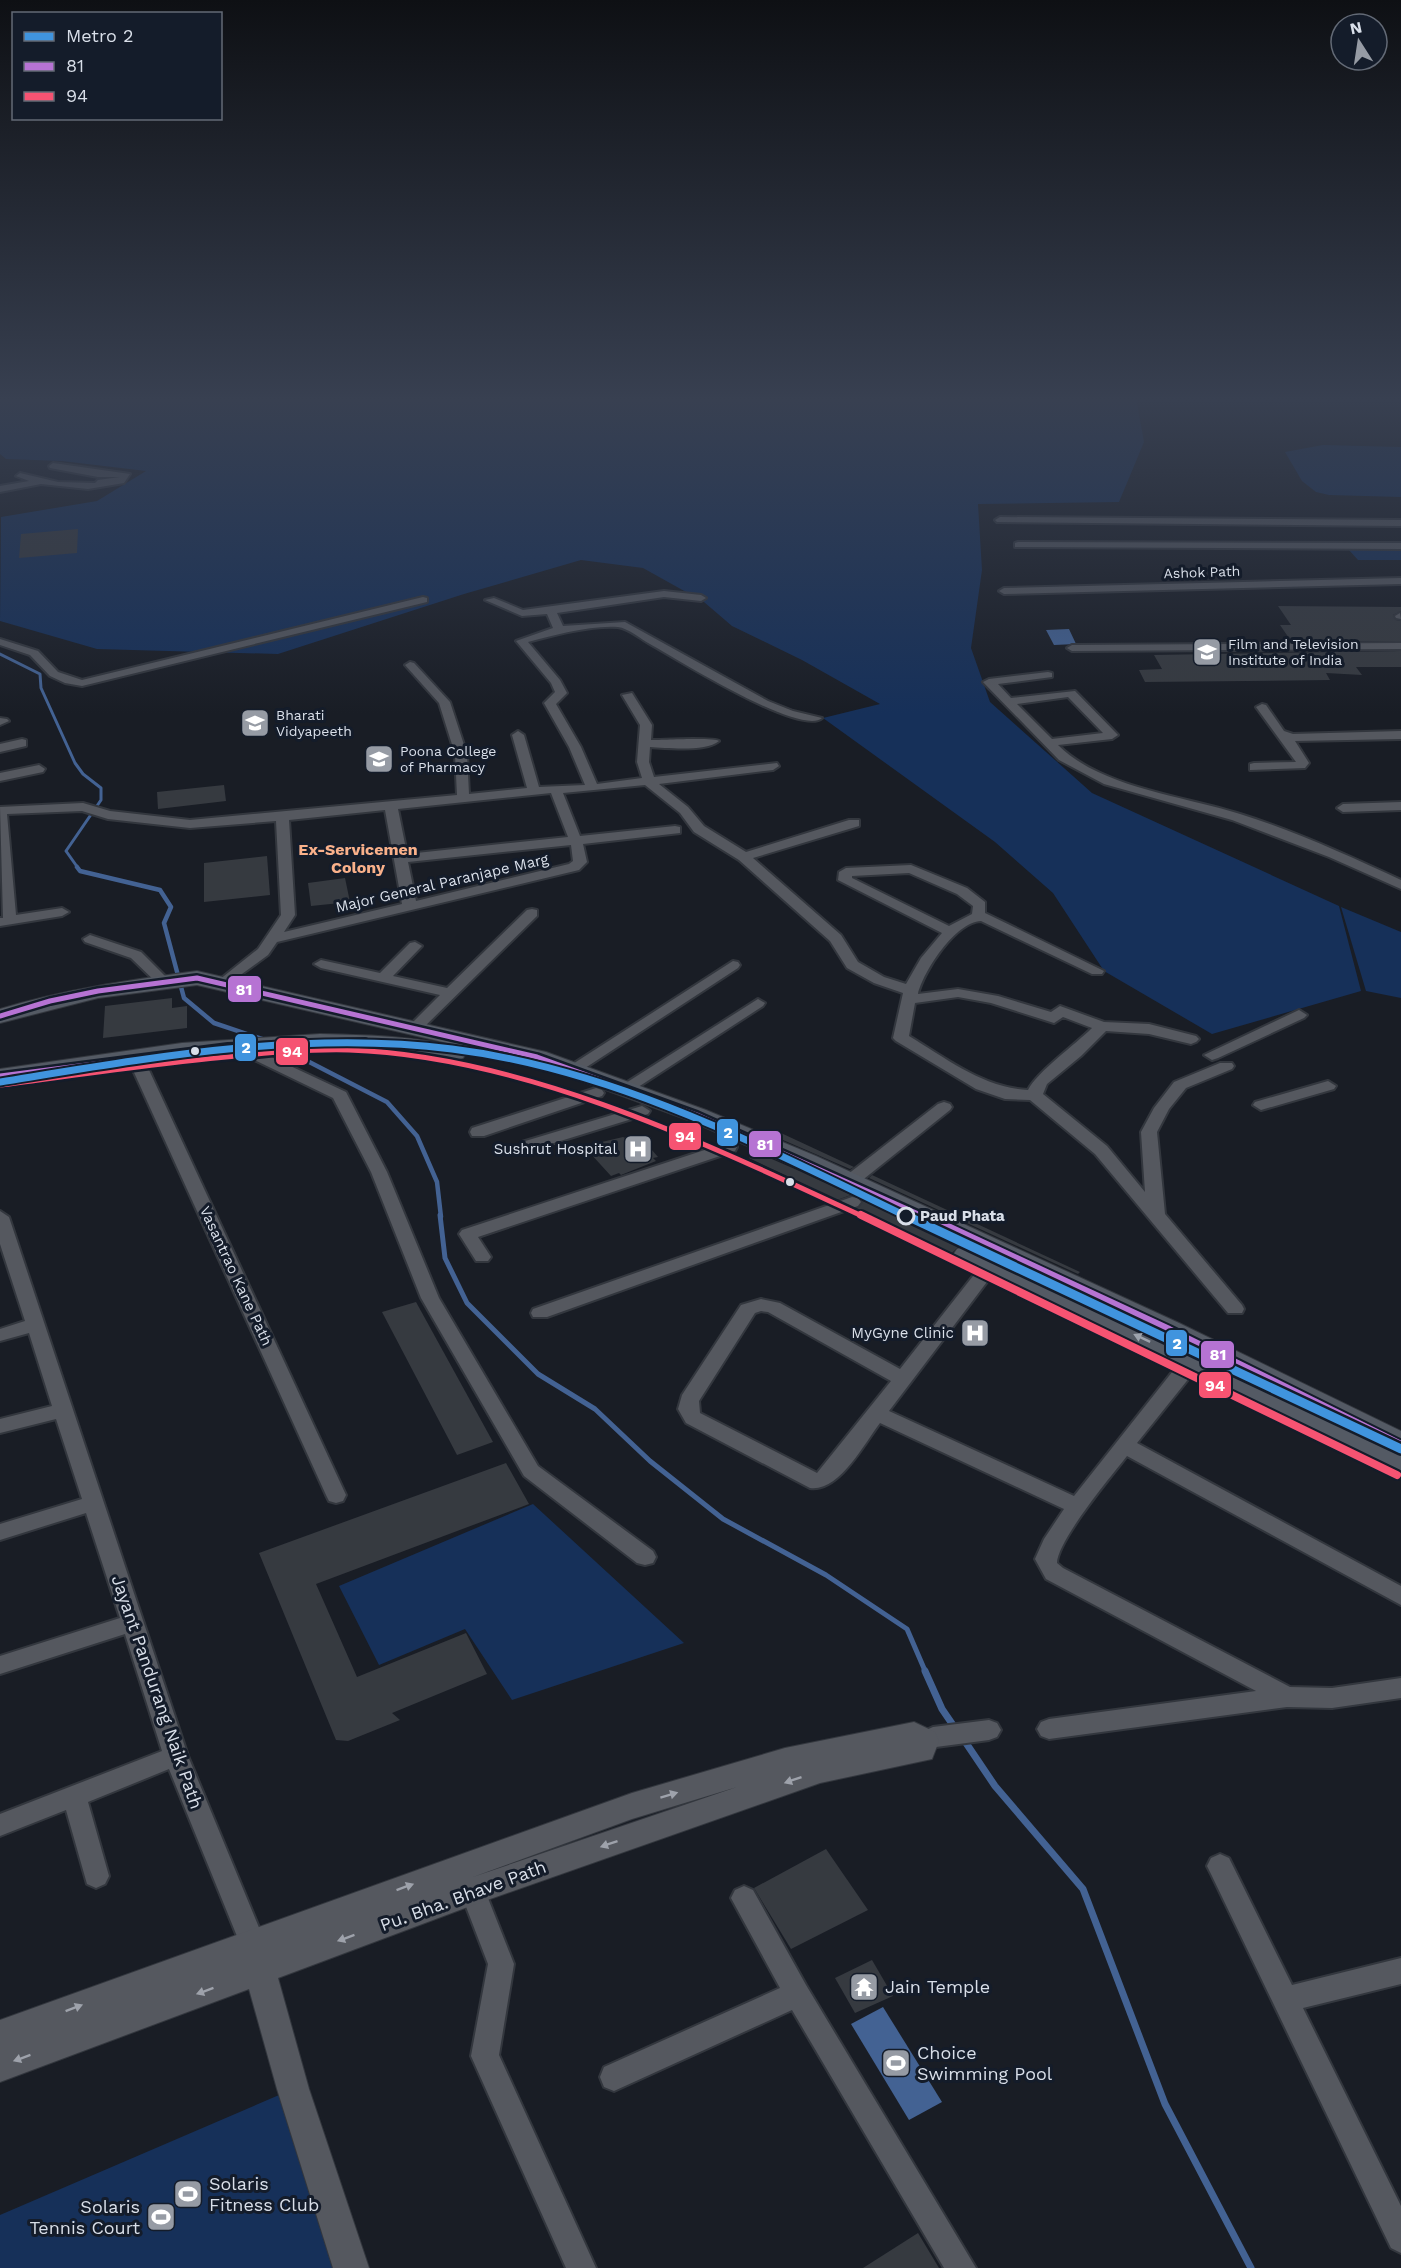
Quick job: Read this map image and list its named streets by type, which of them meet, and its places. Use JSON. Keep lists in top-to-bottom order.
{
  "streets": {
    "street": [
      "Ashok Path",
      "Major General Paranjape Marg",
      "Vasantrao Kane Path",
      "Jayant Pandurang Naik Path",
      "Pu. Bha. Bhave Path"
    ]
  },
  "crossings": [
    ["Jayant Pandurang Naik Path", "Pu. Bha. Bhave Path"]
  ],
  "districts": ["Ex-Servicemen Colony"],
  "places": {
    "school or university": ["Film and Television Institute of India", "Bharati Vidyapeeth", "Poona College of Pharmacy"],
    "hospital": ["Sushrut Hospital", "MyGyne Clinic"],
    "other": ["Paud Phata"],
    "temple": ["Jain Temple"],
    "sports": ["Choice Swimming Pool", "Solaris Fitness Club", "Solaris Tennis Court"]
  },
  "lines": ["transit line 81", "metro line 2", "transit line 94"],
  "legend": ["Metro 2", "81", "94"],
  "north": "top"
}
